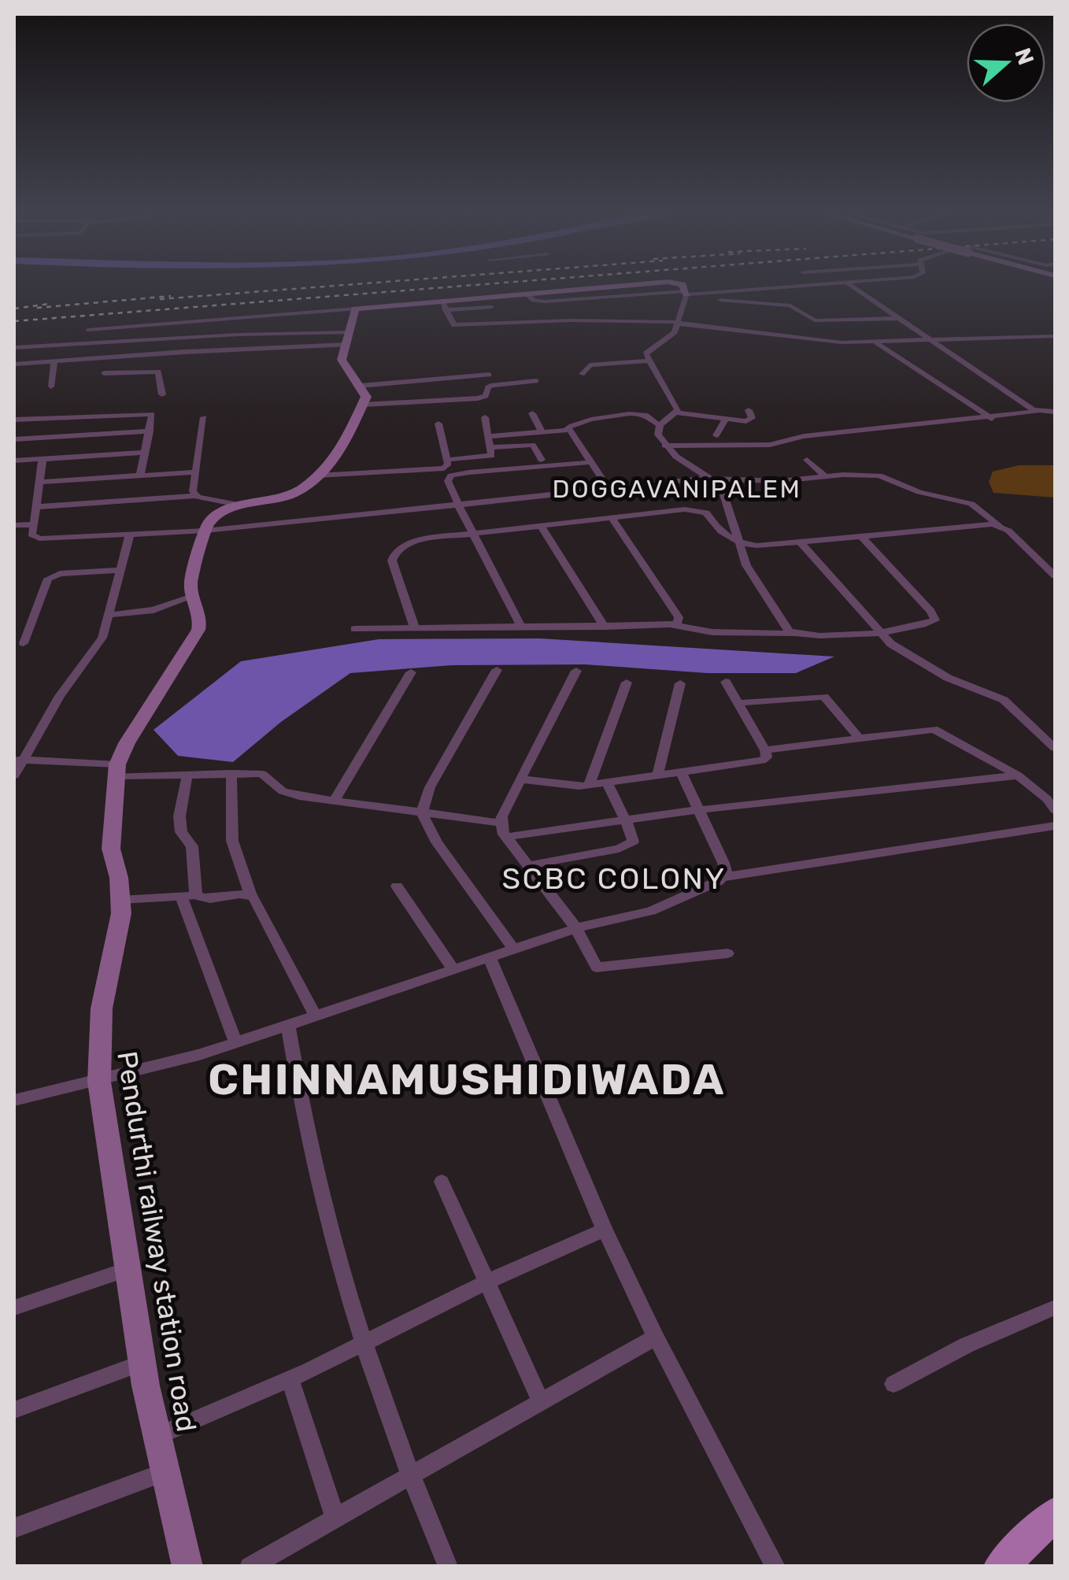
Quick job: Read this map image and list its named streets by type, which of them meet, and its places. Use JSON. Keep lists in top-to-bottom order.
{
  "streets": {
    "street": ["Pendurthi railway station road"]
  },
  "districts": ["DOGGAVANIPALEM", "SCBC COLONY", "CHINNAMUSHIDIWADA"],
  "north": "right"
}
